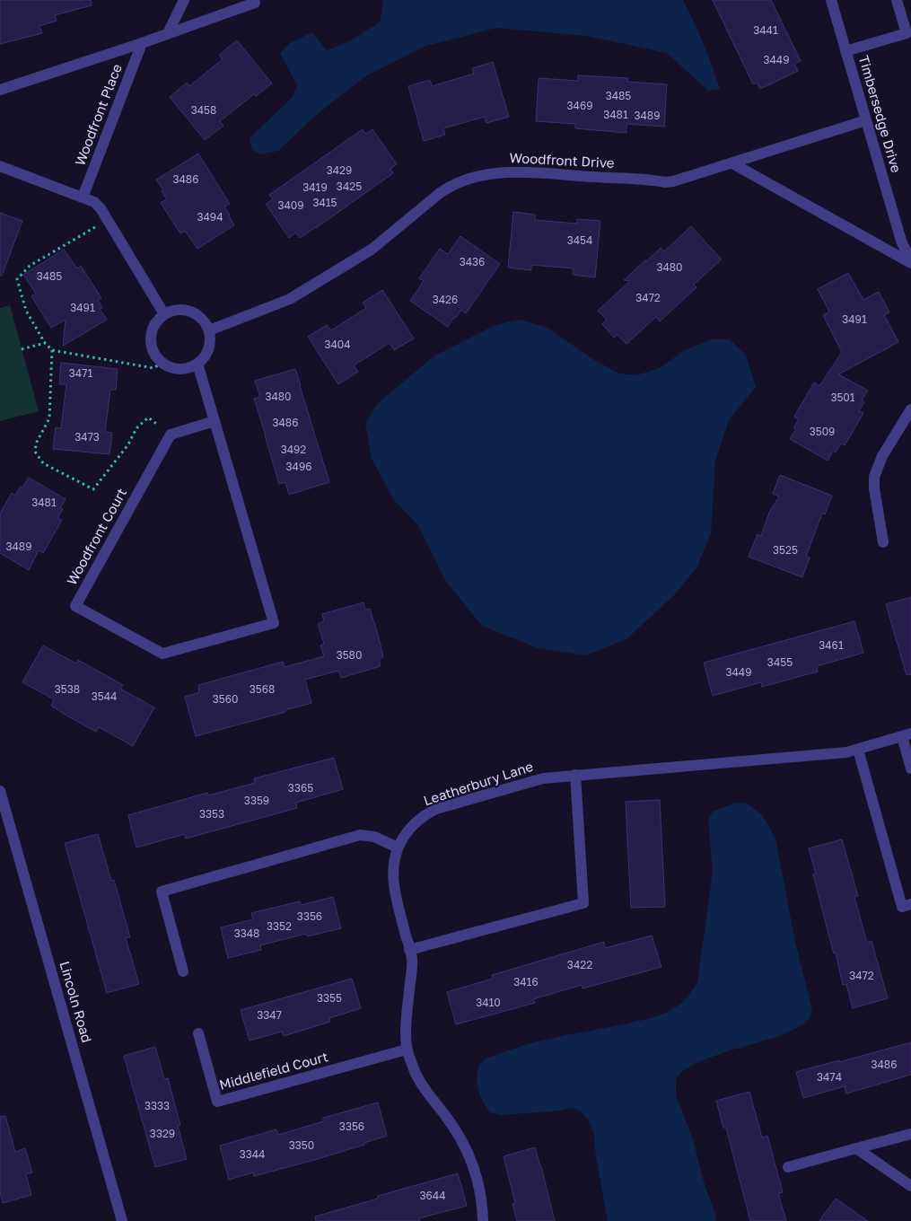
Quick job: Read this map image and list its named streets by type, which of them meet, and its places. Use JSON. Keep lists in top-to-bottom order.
{
  "streets": {
    "street": [
      "Timbersedge Drive",
      "Woodfront Place",
      "Woodfront Drive",
      "Woodfront Court",
      "Leatherbury Lane",
      "Lincoln Road",
      "Middlefield Court"
    ]
  },
  "crossings": [
    ["Timbersedge Drive", "Woodfront Drive"],
    ["Woodfront Drive", "Woodfront Court"]
  ],
  "house_numbers": [
    "3441",
    "3449",
    "3485",
    "3469",
    "3458",
    "3481",
    "3489",
    "3429",
    "3486",
    "3425",
    "3419",
    "3415",
    "3409",
    "3494",
    "3454",
    "3436",
    "3480",
    "3485",
    "3472",
    "3426",
    "3491",
    "3491",
    "3404",
    "3471",
    "3480",
    "3501",
    "3486",
    "3509",
    "3473",
    "3492",
    "3496",
    "3481",
    "3489",
    "3525",
    "3461",
    "3580",
    "3455",
    "3449",
    "3538",
    "3568",
    "3544",
    "3560",
    "3365",
    "3359",
    "3353",
    "3356",
    "3352",
    "3348",
    "3422",
    "3472",
    "3416",
    "3355",
    "3410",
    "3347",
    "3486",
    "3474",
    "3333",
    "3356",
    "3329",
    "3350",
    "3344",
    "3644"
  ]
}
